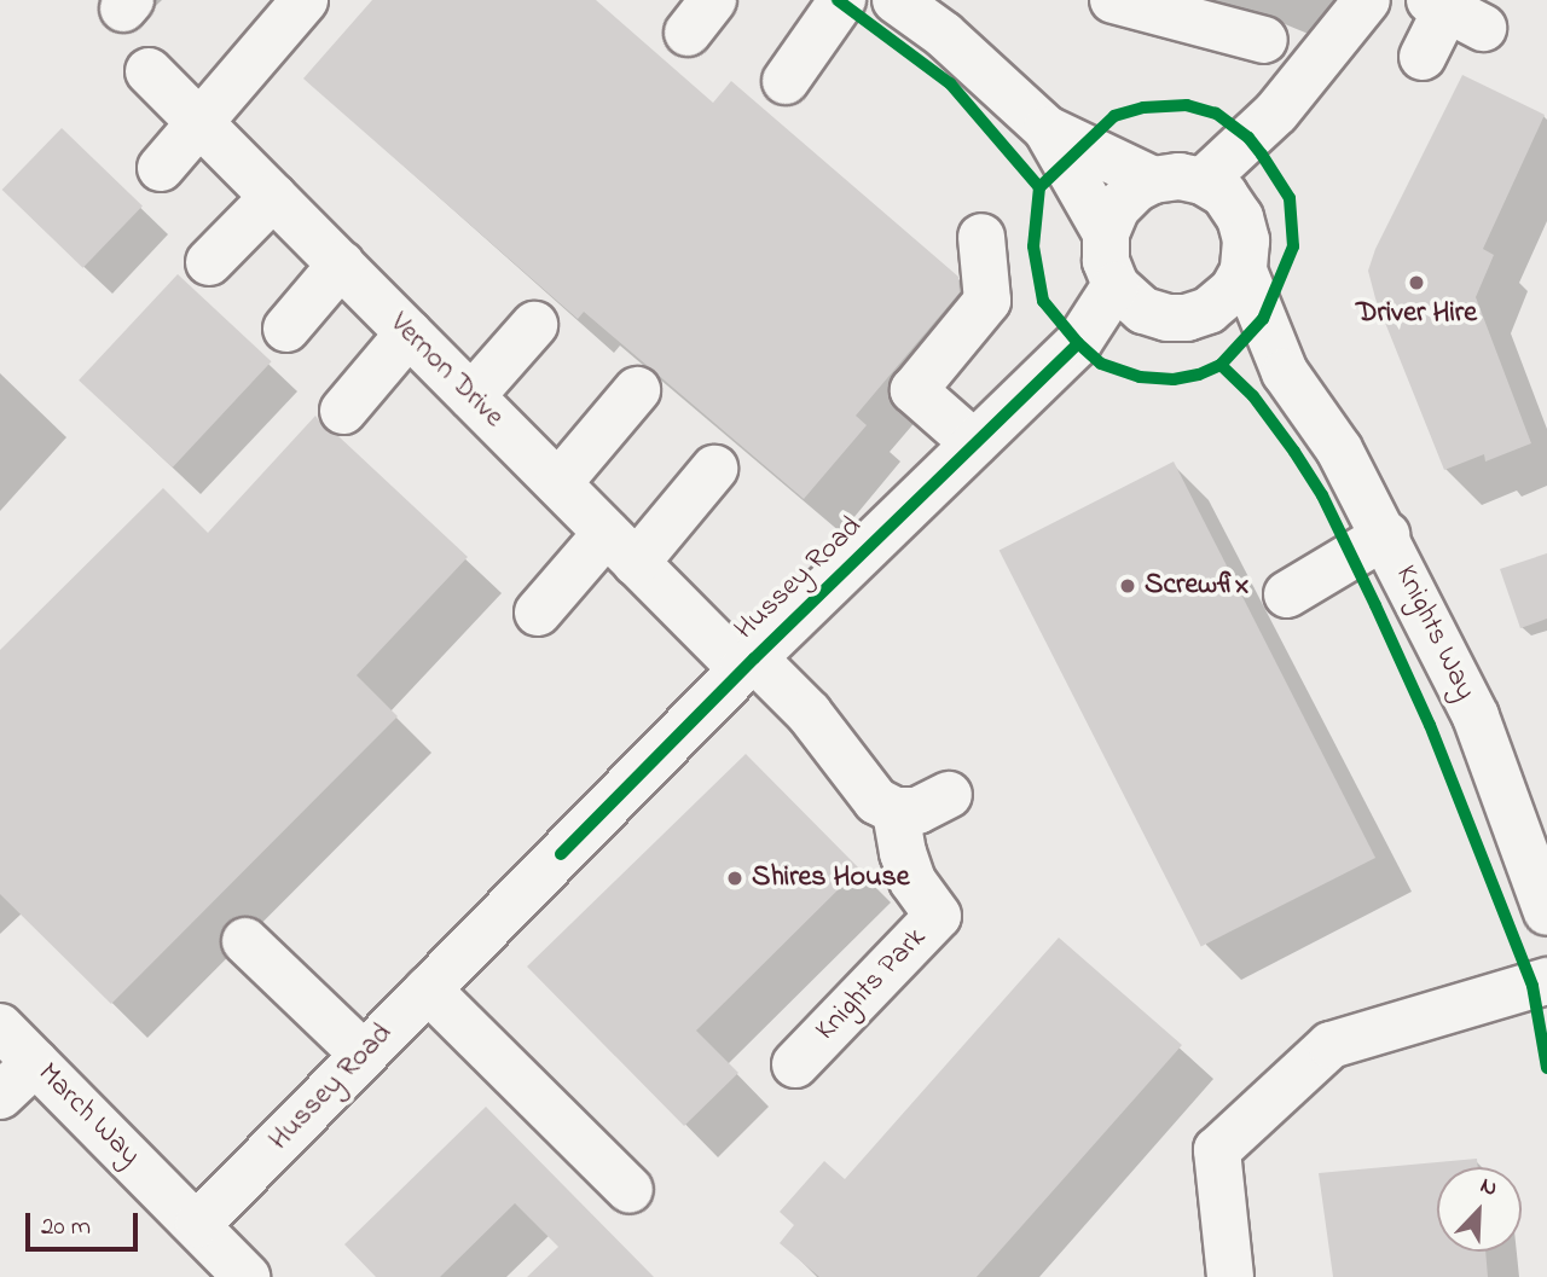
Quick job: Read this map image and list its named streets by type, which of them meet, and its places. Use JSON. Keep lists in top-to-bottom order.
{
  "streets": {
    "street": [
      "Vernon Drive",
      "Hussey Road",
      "Knights Way",
      "Knights Park",
      "March Way"
    ]
  },
  "crossings": [
    ["Vernon Drive", "Hussey Road"],
    ["Vernon Drive", "Knights Park"],
    ["Hussey Road", "Knights Way"],
    ["Hussey Road", "March Way"]
  ],
  "places": ["Driver Hire", "Screwfix", "Shires House"],
  "scale_bar": "20 m",
  "north": "top right"
}
